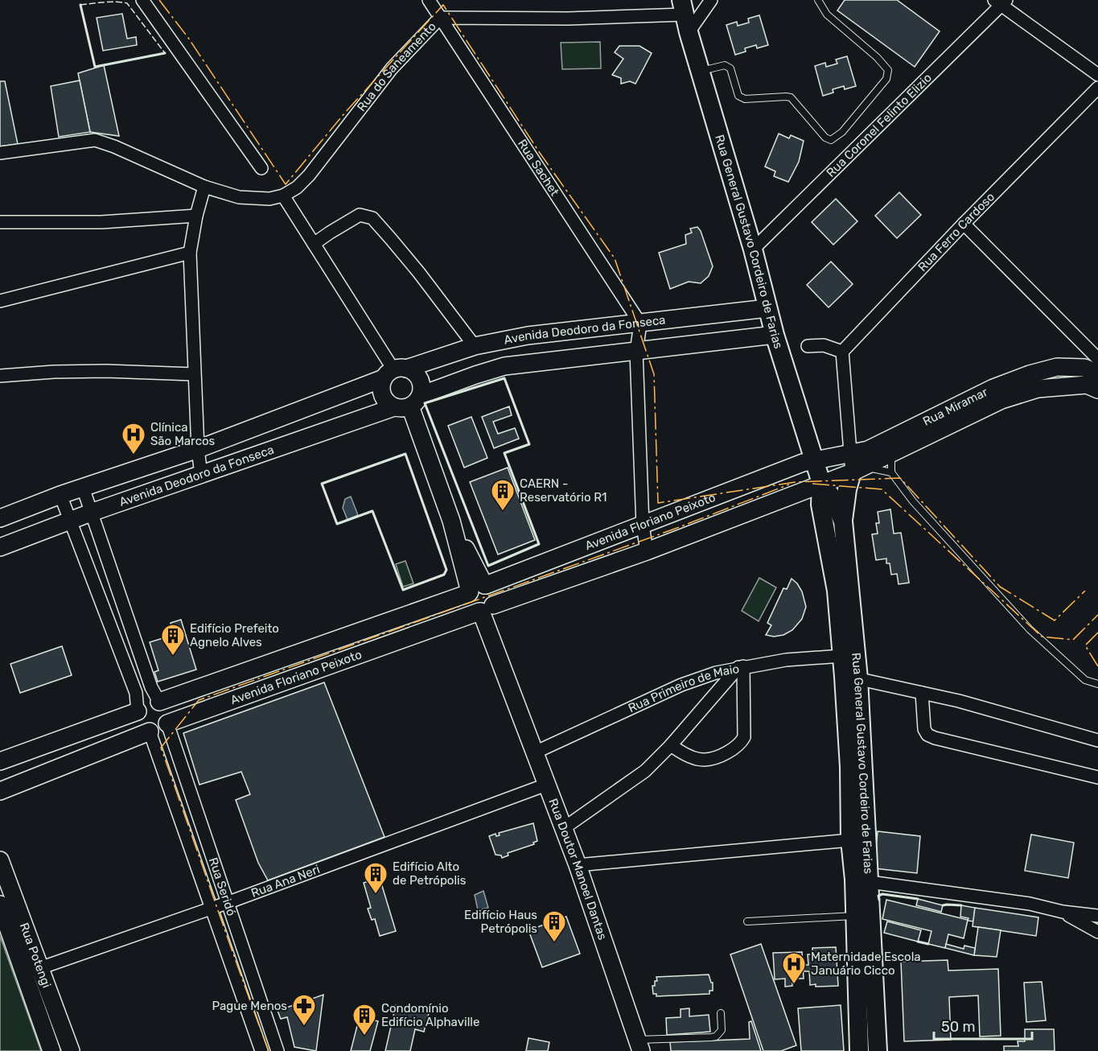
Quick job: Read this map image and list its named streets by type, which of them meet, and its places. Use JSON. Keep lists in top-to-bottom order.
{
  "streets": {
    "main road": [
      "Rua General Gustavo Cordeiro de Farias",
      "Avenida Deodoro da Fonseca",
      "Rua Miramar",
      "Avenida Floriano Peixoto",
      "Rua Doutor Manoel Dantas",
      "Rua Potengi"
    ],
    "street": [
      "Rua do Saneamento",
      "Rua Coronel Felinto Elizio",
      "Rua Sachet",
      "Rua Ferro Cardoso",
      "Rua Primeiro de Maio",
      "Rua Ana Neri",
      "Rua Seridó"
    ]
  },
  "crossings": [
    ["Rua do Saneamento", "Rua Sachet"],
    ["Rua do Saneamento", "Rua General Gustavo Cordeiro de Farias"],
    ["Rua Coronel Felinto Elizio", "Rua General Gustavo Cordeiro de Farias"],
    ["Rua Sachet", "Avenida Deodoro da Fonseca"],
    ["Rua General Gustavo Cordeiro de Farias", "Avenida Deodoro da Fonseca"],
    ["Rua General Gustavo Cordeiro de Farias", "Rua Miramar"],
    ["Rua General Gustavo Cordeiro de Farias", "Avenida Floriano Peixoto"],
    ["Rua General Gustavo Cordeiro de Farias", "Rua Primeiro de Maio"],
    ["Rua Miramar", "Avenida Floriano Peixoto"],
    ["Avenida Floriano Peixoto", "Rua Doutor Manoel Dantas"],
    ["Avenida Floriano Peixoto", "Rua Seridó"],
    ["Rua Primeiro de Maio", "Rua Doutor Manoel Dantas"],
    ["Rua Doutor Manoel Dantas", "Rua Ana Neri"],
    ["Rua Ana Neri", "Rua Seridó"],
    ["Rua Ana Neri", "Rua Potengi"]
  ],
  "places": {
    "hospital": ["Clínica São Marcos", "Maternidade Escola Januário Cicco"],
    "building": [
      "CAERN - Reservatório R1",
      "Edifício Prefeito Agnelo Alves",
      "Edifício Alto de Petrópolis",
      "Edifício Haus Petrópolis",
      "Condomínio Edifício Alphaville"
    ],
    "pharmacy": ["Pague Menos"]
  },
  "scale_bar": "50 m"
}
